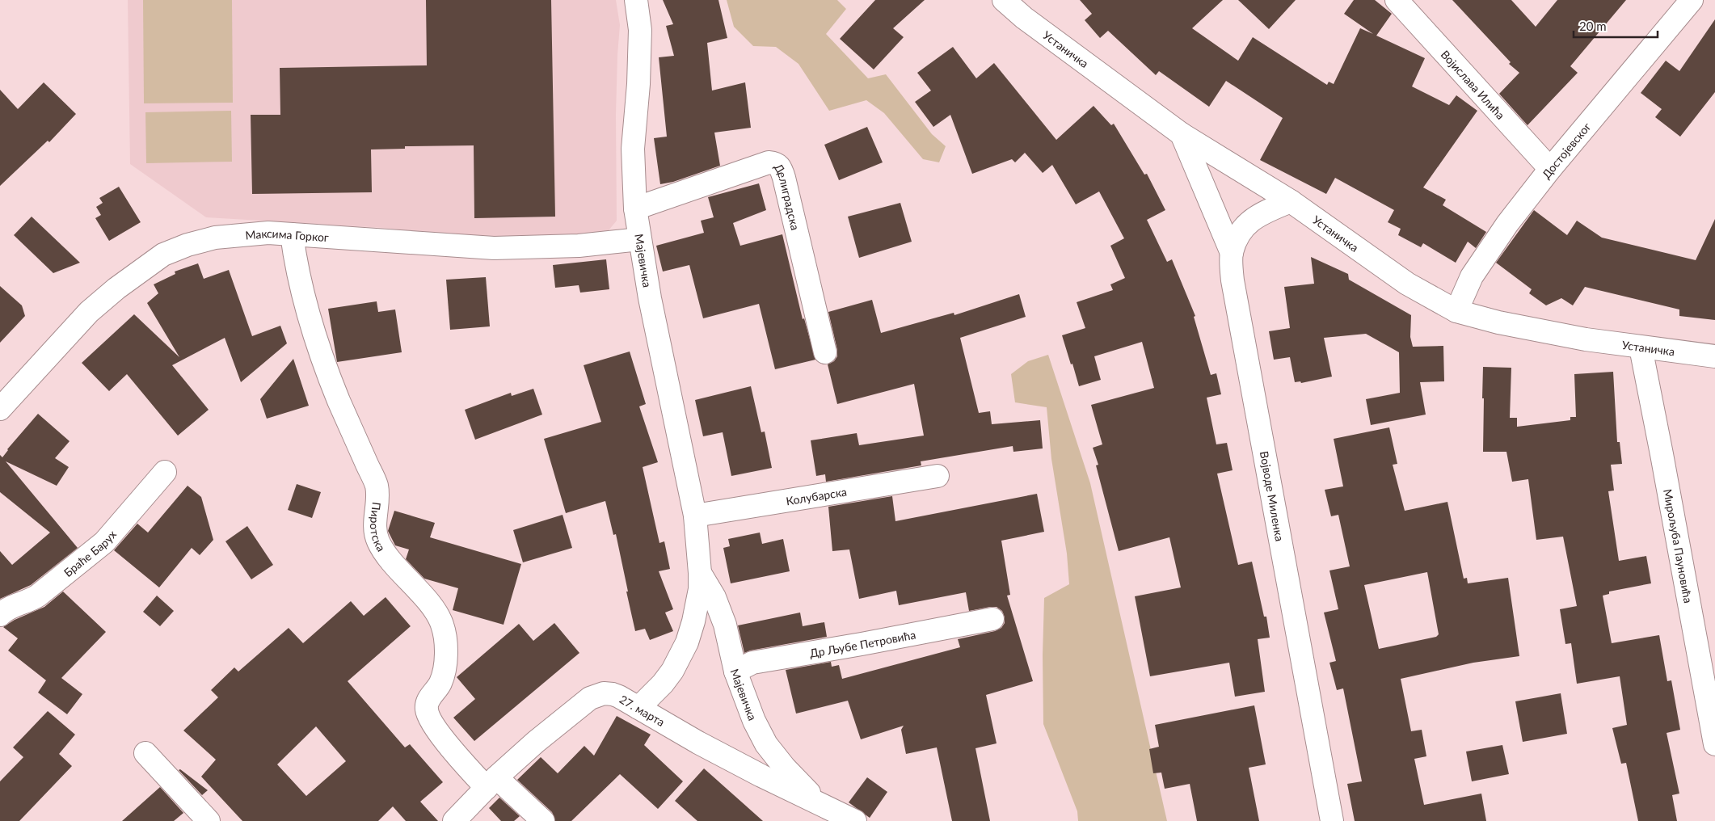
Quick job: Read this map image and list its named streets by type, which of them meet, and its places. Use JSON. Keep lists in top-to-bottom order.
{
  "streets": {
    "street": [
      "Устаничка",
      "Војислава Илића",
      "Достојевског",
      "Делиградска",
      "Максима Горког",
      "Мајевичка",
      "Колубарска",
      "Војводе Миленка",
      "Пиротска",
      "Мирољуба Пауновића",
      "Браће Барух",
      "Др Љубе Петровића",
      "27. марта"
    ]
  },
  "crossings": [
    ["Устаничка", "Достојевског"],
    ["Устаничка", "Војводе Миленка"],
    ["Устаничка", "Мирољуба Пауновића"],
    ["Војислава Илића", "Достојевског"],
    ["Делиградска", "Мајевичка"],
    ["Максима Горког", "Мајевичка"],
    ["Максима Горког", "Пиротска"],
    ["Мајевичка", "Колубарска"],
    ["Мајевичка", "Др Љубе Петровића"],
    ["Мајевичка", "27. марта"],
    ["Пиротска", "27. марта"]
  ],
  "scale_bar": "20 m"
}
